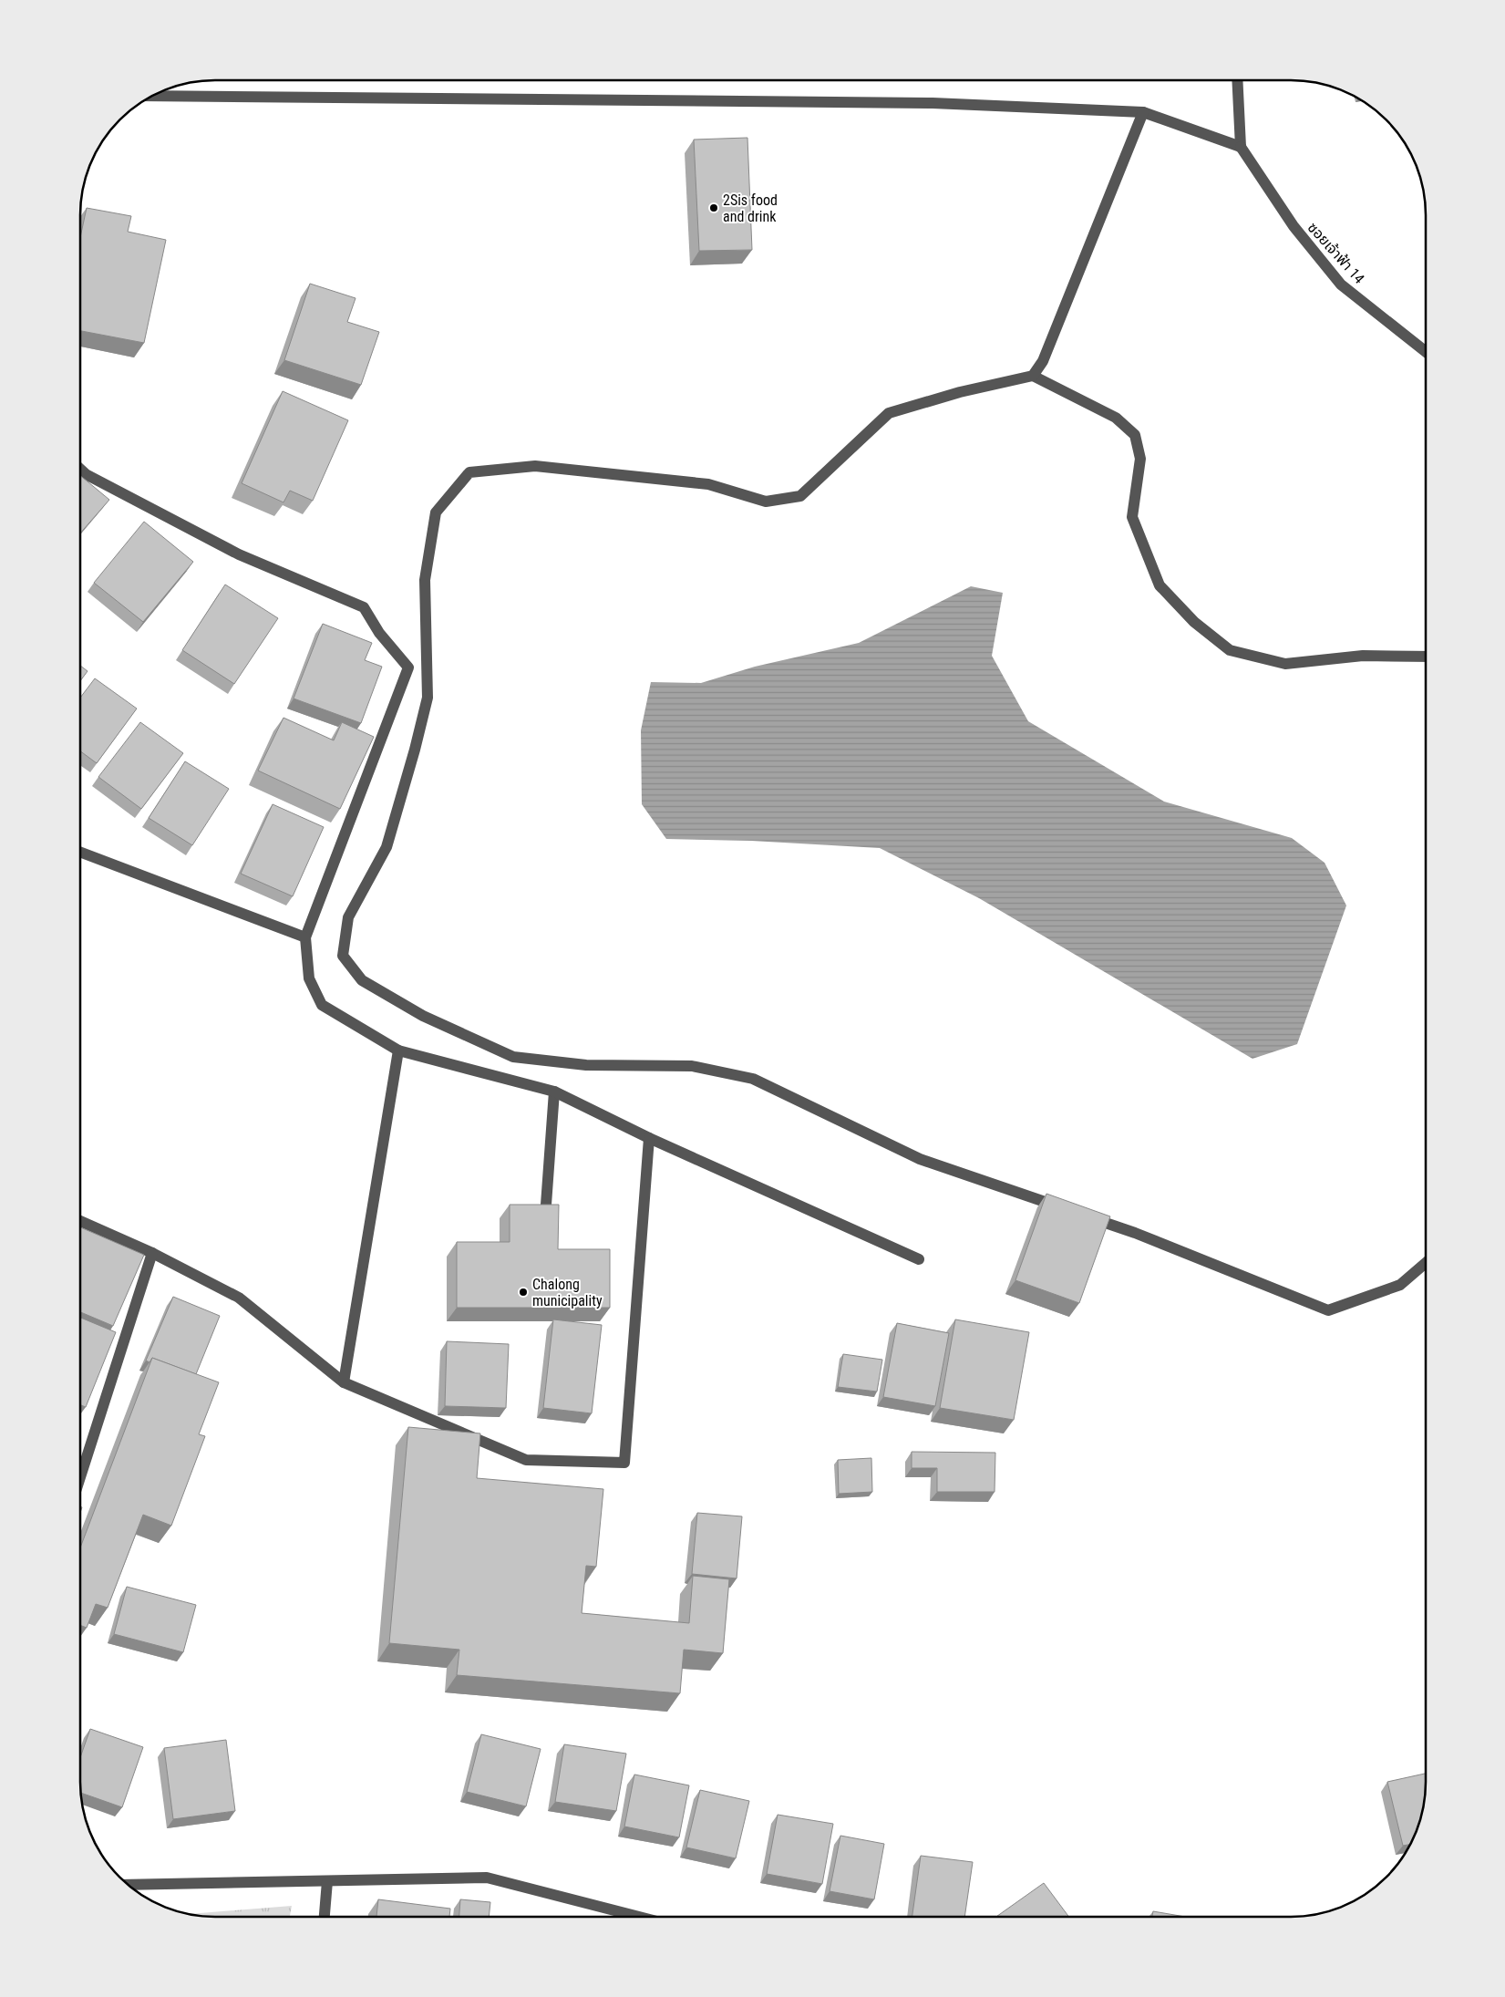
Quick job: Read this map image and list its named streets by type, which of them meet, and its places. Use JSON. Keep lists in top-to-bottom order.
{
  "streets": {
    "street": ["ซอยเจ้าฟ้า 14"]
  },
  "places": ["2Sis food and drink", "Chalong municipality"]
}
